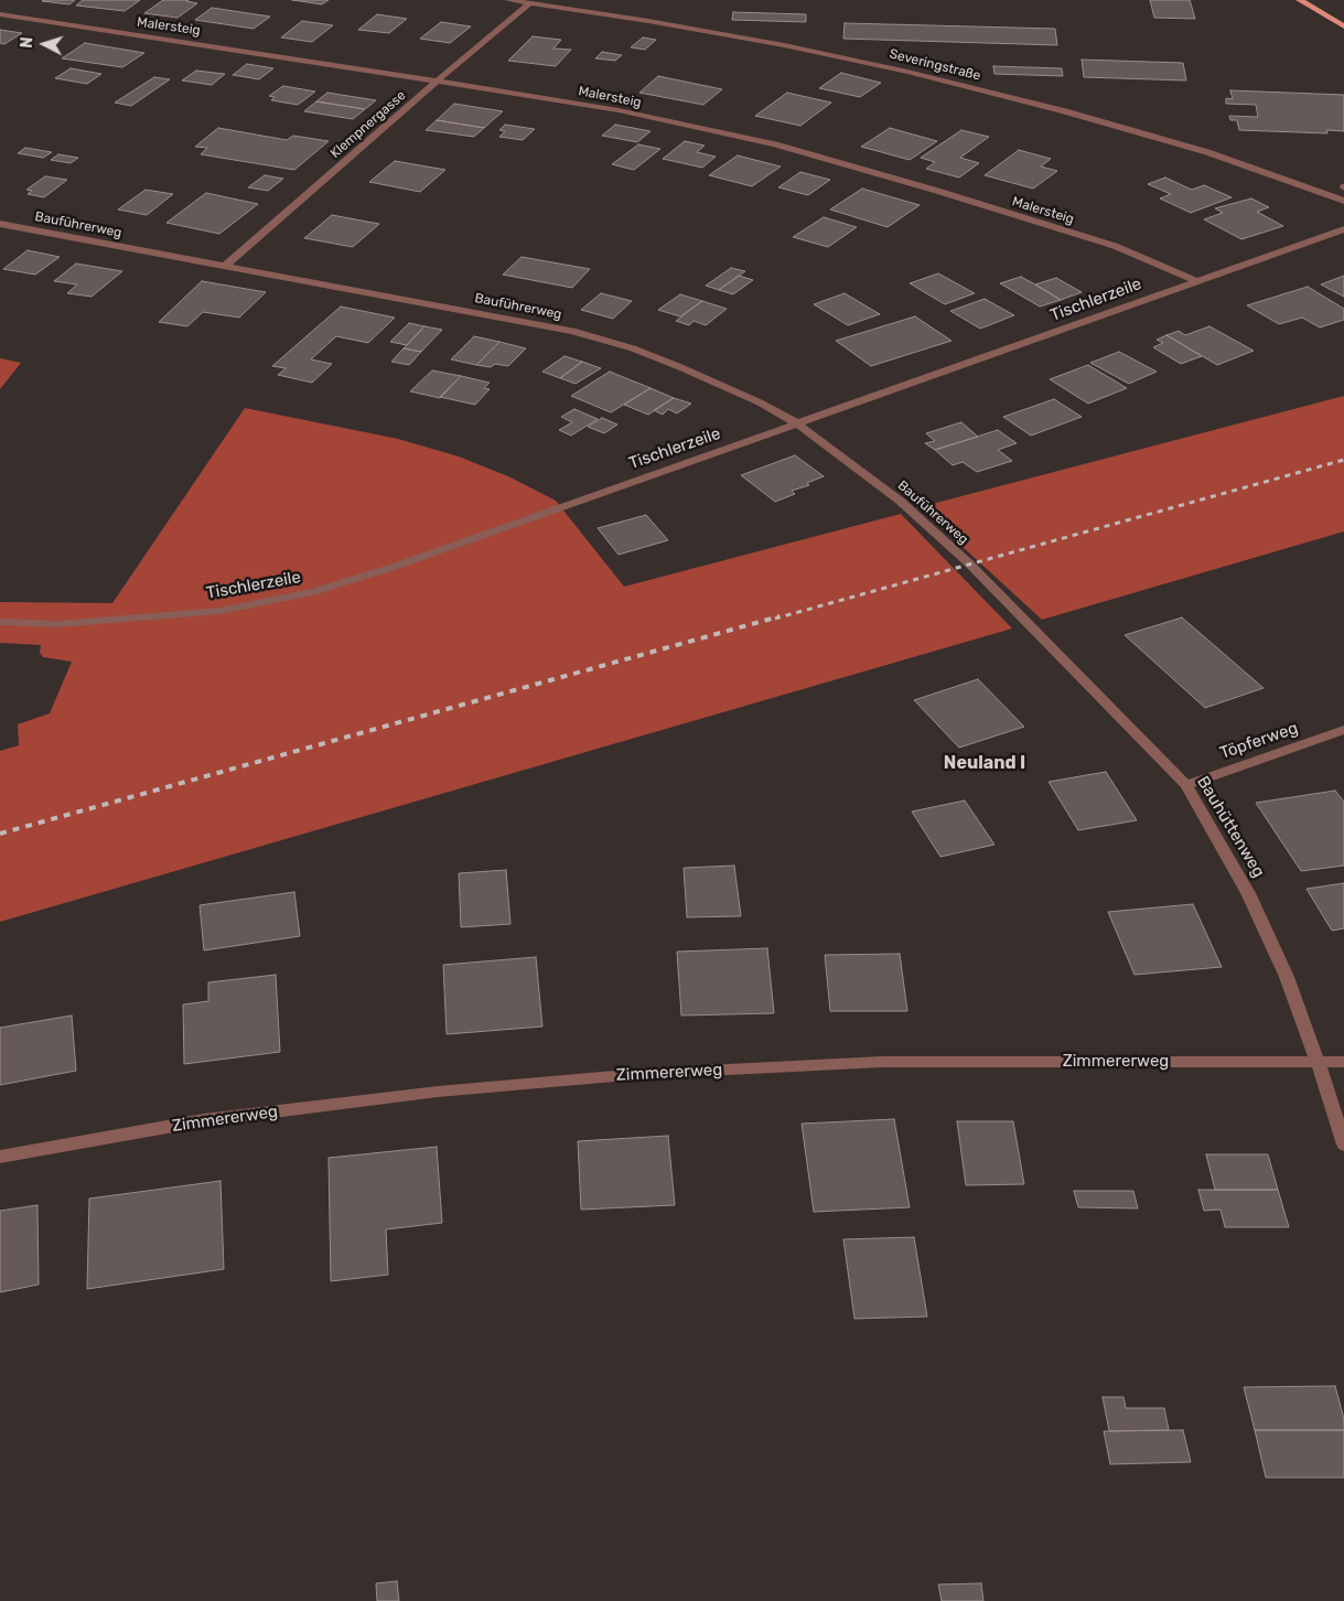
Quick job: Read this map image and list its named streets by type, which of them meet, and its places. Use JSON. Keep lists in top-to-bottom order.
{
  "streets": {
    "street": [
      "Malersteig",
      "Severingstraße",
      "Klempnergasse",
      "Bauführerweg",
      "Tischlerzeile",
      "Töpferweg",
      "Bauhüttenweg",
      "Zimmererweg"
    ]
  },
  "crossings": [
    ["Malersteig", "Klempnergasse"],
    ["Malersteig", "Tischlerzeile"],
    ["Severingstraße", "Klempnergasse"],
    ["Klempnergasse", "Bauführerweg"],
    ["Bauführerweg", "Tischlerzeile"],
    ["Bauführerweg", "Bauhüttenweg"],
    ["Töpferweg", "Bauhüttenweg"],
    ["Bauhüttenweg", "Zimmererweg"]
  ],
  "districts": ["Neuland I"],
  "north": "left"
}
